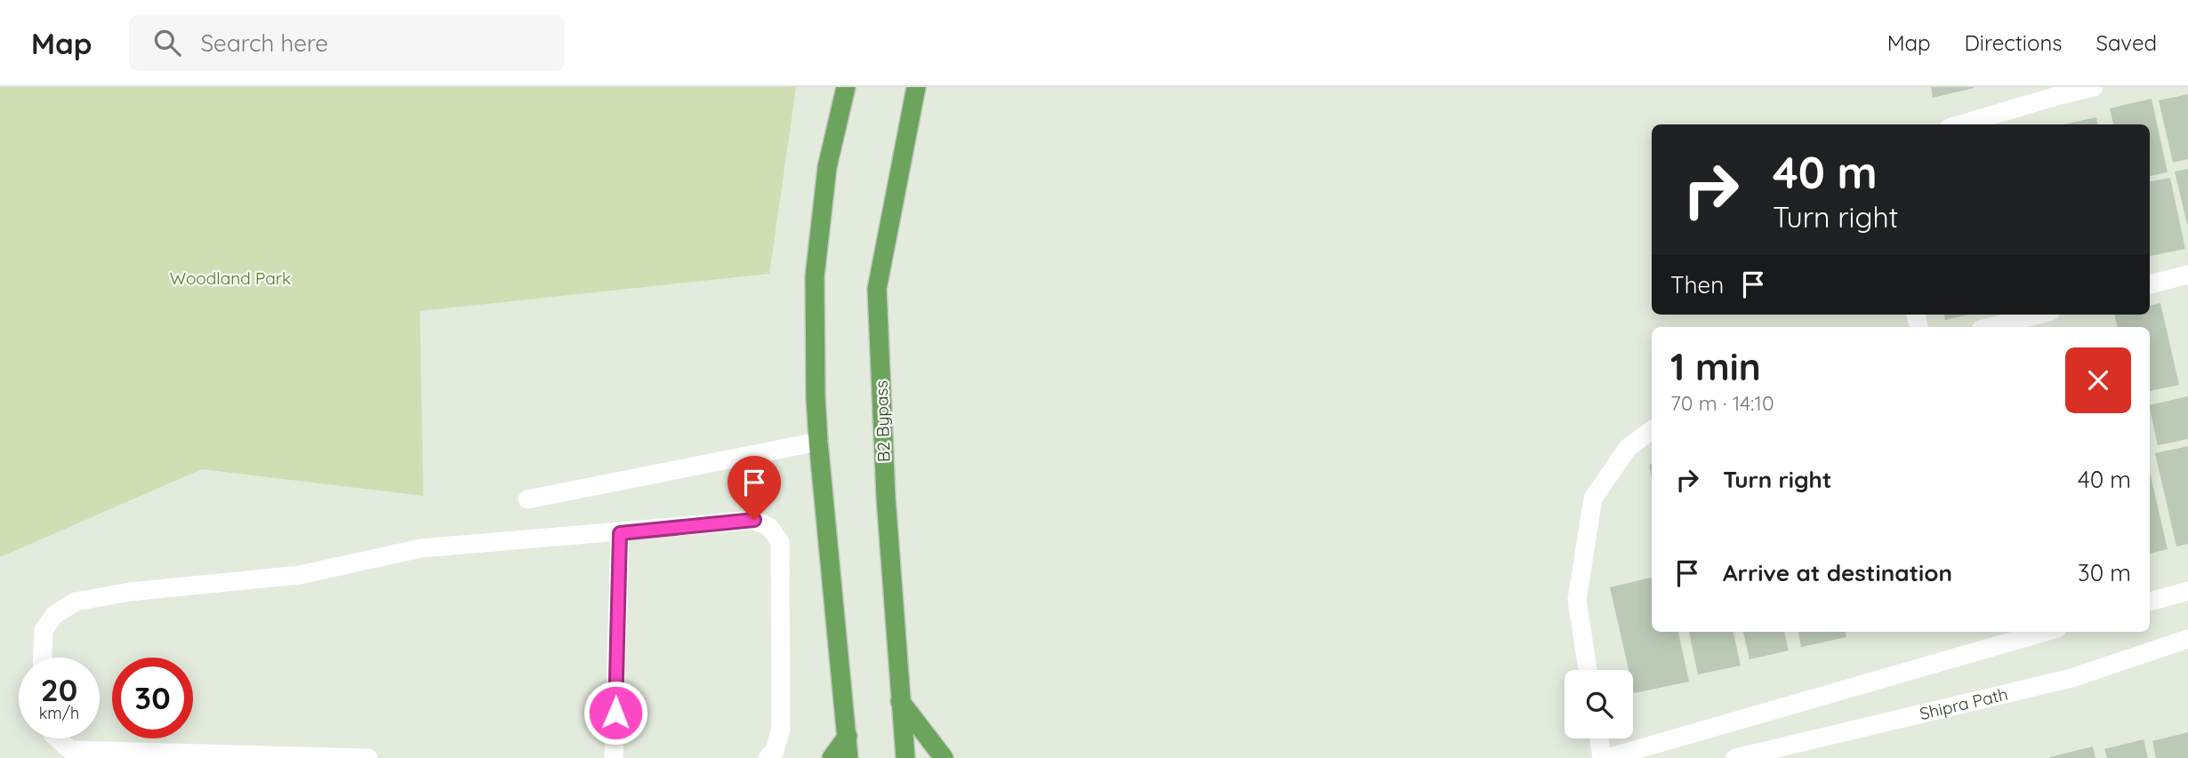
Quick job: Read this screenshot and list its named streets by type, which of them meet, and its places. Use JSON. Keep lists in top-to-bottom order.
{
  "streets": {
    "main road": ["B2 Bypass"],
    "street": ["Shipra Path"]
  },
  "parks": ["Woodland Park"],
  "page": {
    "header": "Map",
    "search": "Search here",
    "nav": ["Map", "Directions", "Saved"],
    "turn": ["40 m", "Turn right"],
    "then": "Then",
    "heading": ["1 min", "70 m · 14:10"],
    "list": [
      {
        "name": "Turn right",
        "value": "40 m"
      },
      {
        "name": "Arrive at destination",
        "value": "30 m"
      }
    ],
    "speed": "20 km/h",
    "limit": "30"
  }
}
